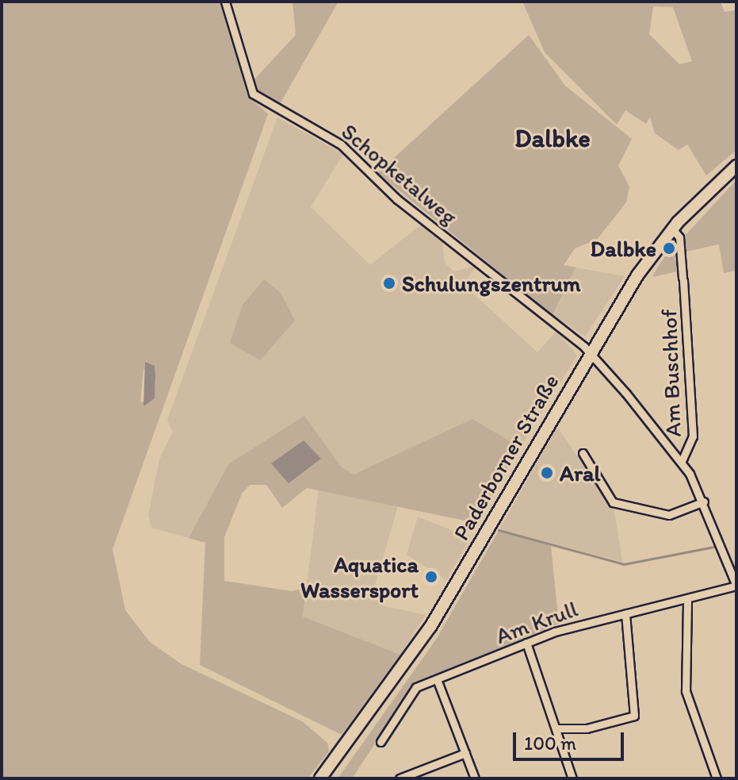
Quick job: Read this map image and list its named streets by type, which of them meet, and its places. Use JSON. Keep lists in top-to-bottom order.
{
  "streets": {
    "main road": ["Paderborner Straße"],
    "street": ["Schopketalweg", "Am Buschhof", "Am Krull"]
  },
  "crossings": [
    ["Schopketalweg", "Am Buschhof"],
    ["Schopketalweg", "Paderborner Straße"],
    ["Schopketalweg", "Am Krull"],
    ["Am Buschhof", "Paderborner Straße"]
  ],
  "districts": ["Dalbke"],
  "places": [
    "Dalbke",
    "Schulungszentrum",
    "Aral",
    "Aquatica Wassersport"
  ],
  "scale_bar": "100 m"
}
